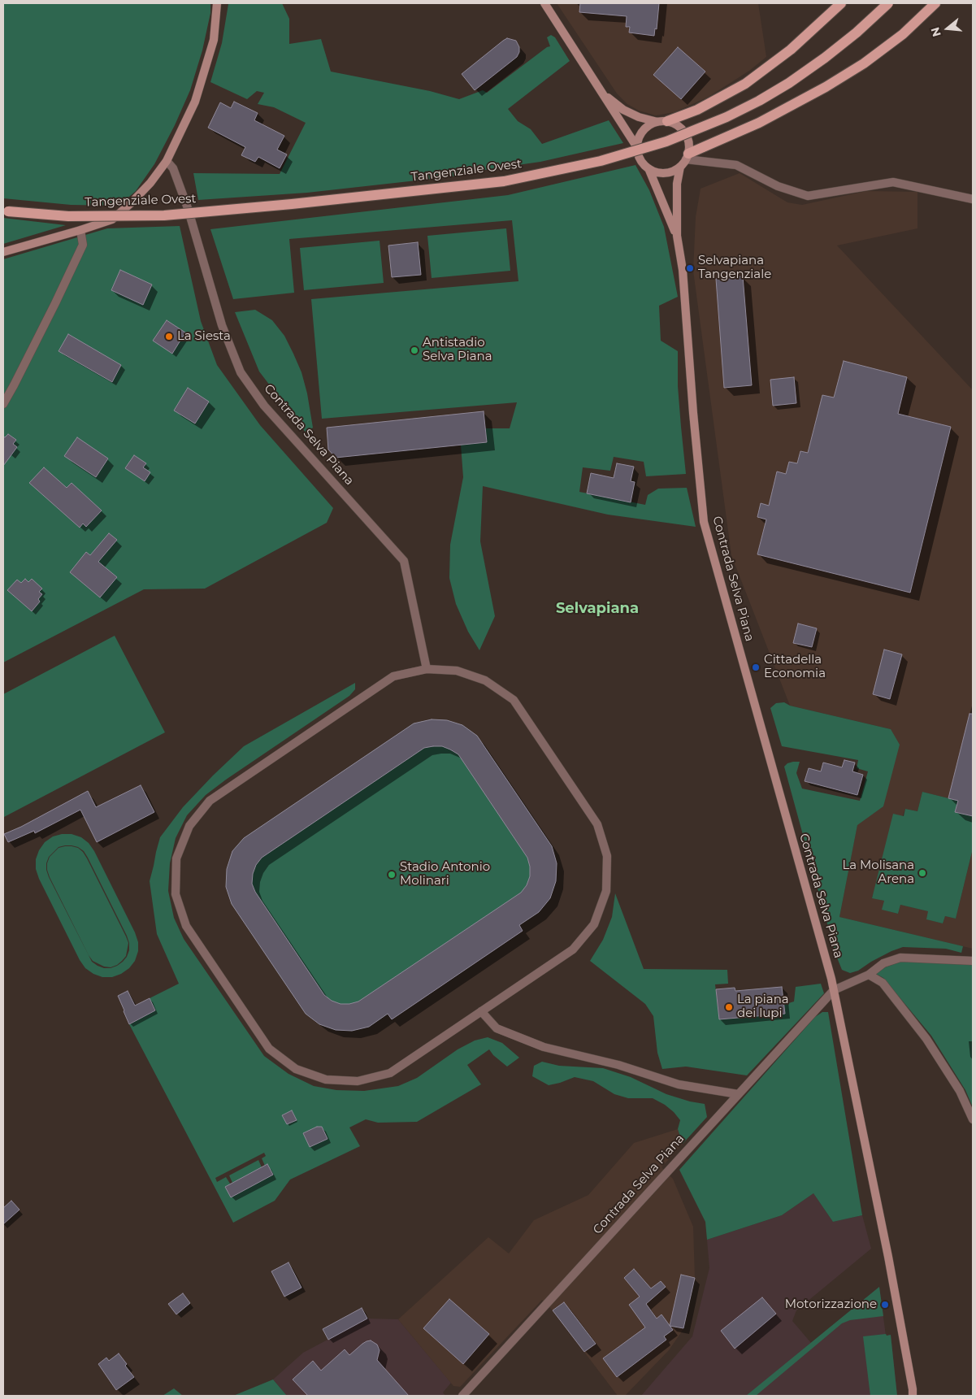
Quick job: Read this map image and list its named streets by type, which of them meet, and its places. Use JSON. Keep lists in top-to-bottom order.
{
  "streets": {
    "main road": ["Tangenziale Ovest"],
    "street": ["Contrada Selva Piana"]
  },
  "districts": ["Selvapiana"],
  "places": [
    "Selvapiana Tangenziale",
    "La Siesta",
    "Antistadio Selva Piana",
    "Cittadella Economia",
    "La Molisana Arena",
    "Stadio Antonio Molinari",
    "La piana dei lupi",
    "Motorizzazione"
  ],
  "north": "left"
}
